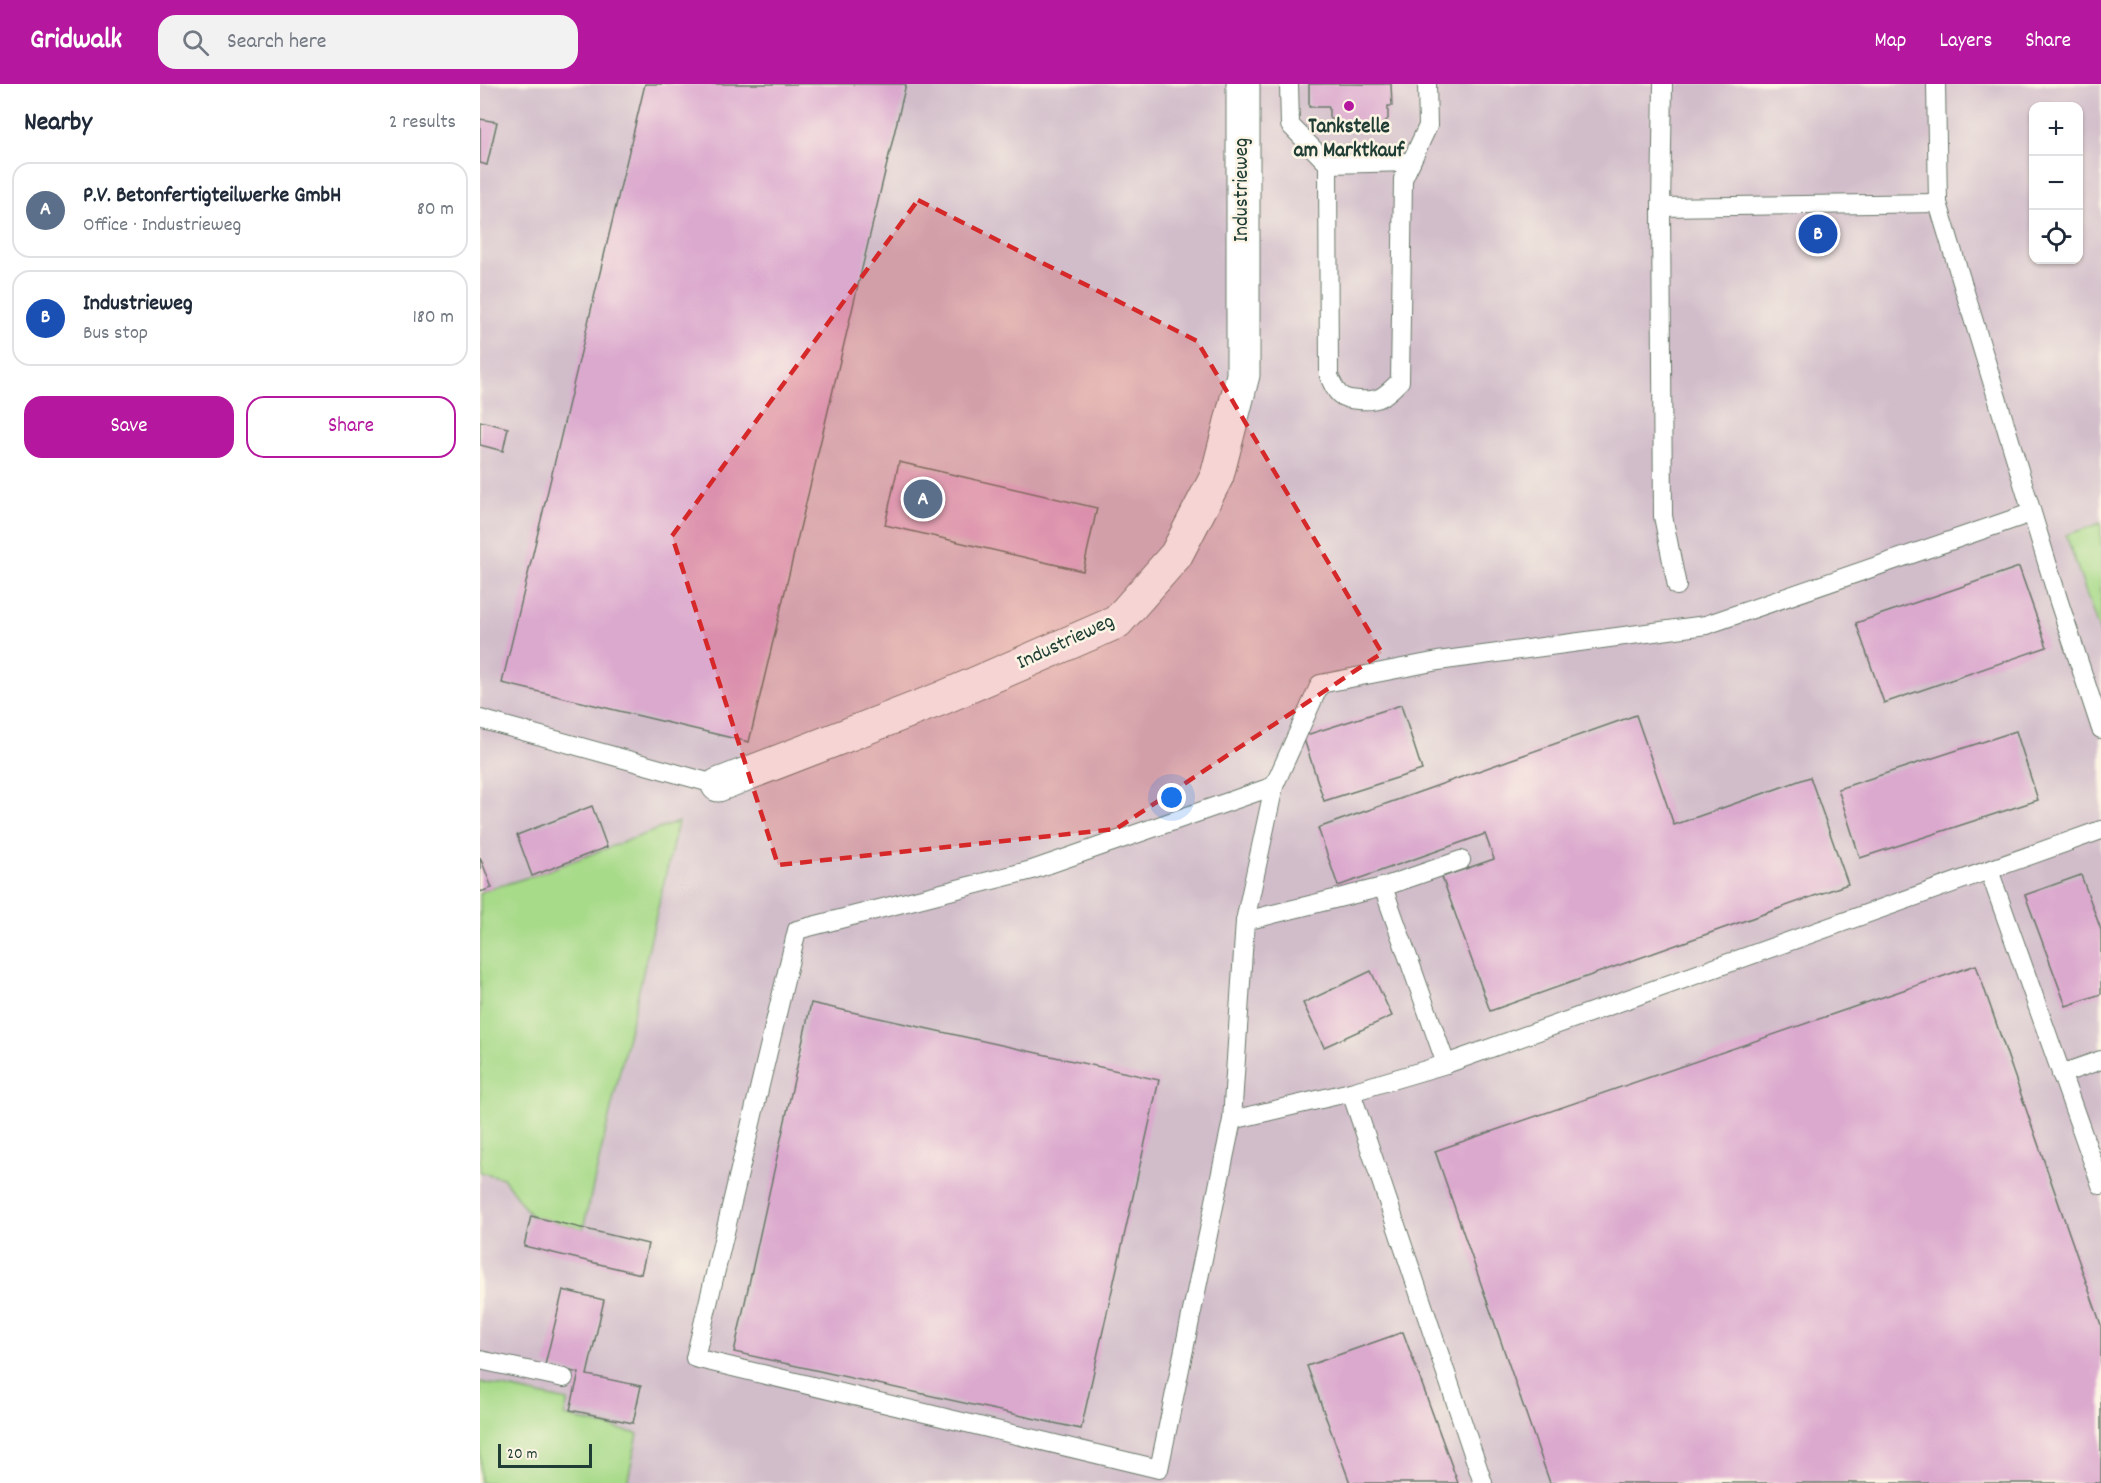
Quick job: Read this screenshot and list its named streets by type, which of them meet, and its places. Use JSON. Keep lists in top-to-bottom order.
{
  "streets": {
    "street": ["Industrieweg"]
  },
  "places": ["Tankstelle am Marktkauf"],
  "scale_bar": "20 m",
  "page": {
    "header": "Gridwalk",
    "search": "Search here",
    "nav": ["Map", "Layers", "Share"],
    "heading": ["Nearby", "2 results"],
    "map_buttons": ["+", "−"],
    "list": [
      {
        "mark": "A",
        "name": "P.V. Betonfertigteilwerke GmbH",
        "note": "Office · Industrieweg",
        "value": "80 m"
      },
      {
        "mark": "B",
        "name": "Industrieweg",
        "note": "Bus stop",
        "value": "180 m"
      }
    ],
    "pins": ["B", "A"],
    "buttons": ["Save", "Share"],
    "scale": "20 m"
  }
}
